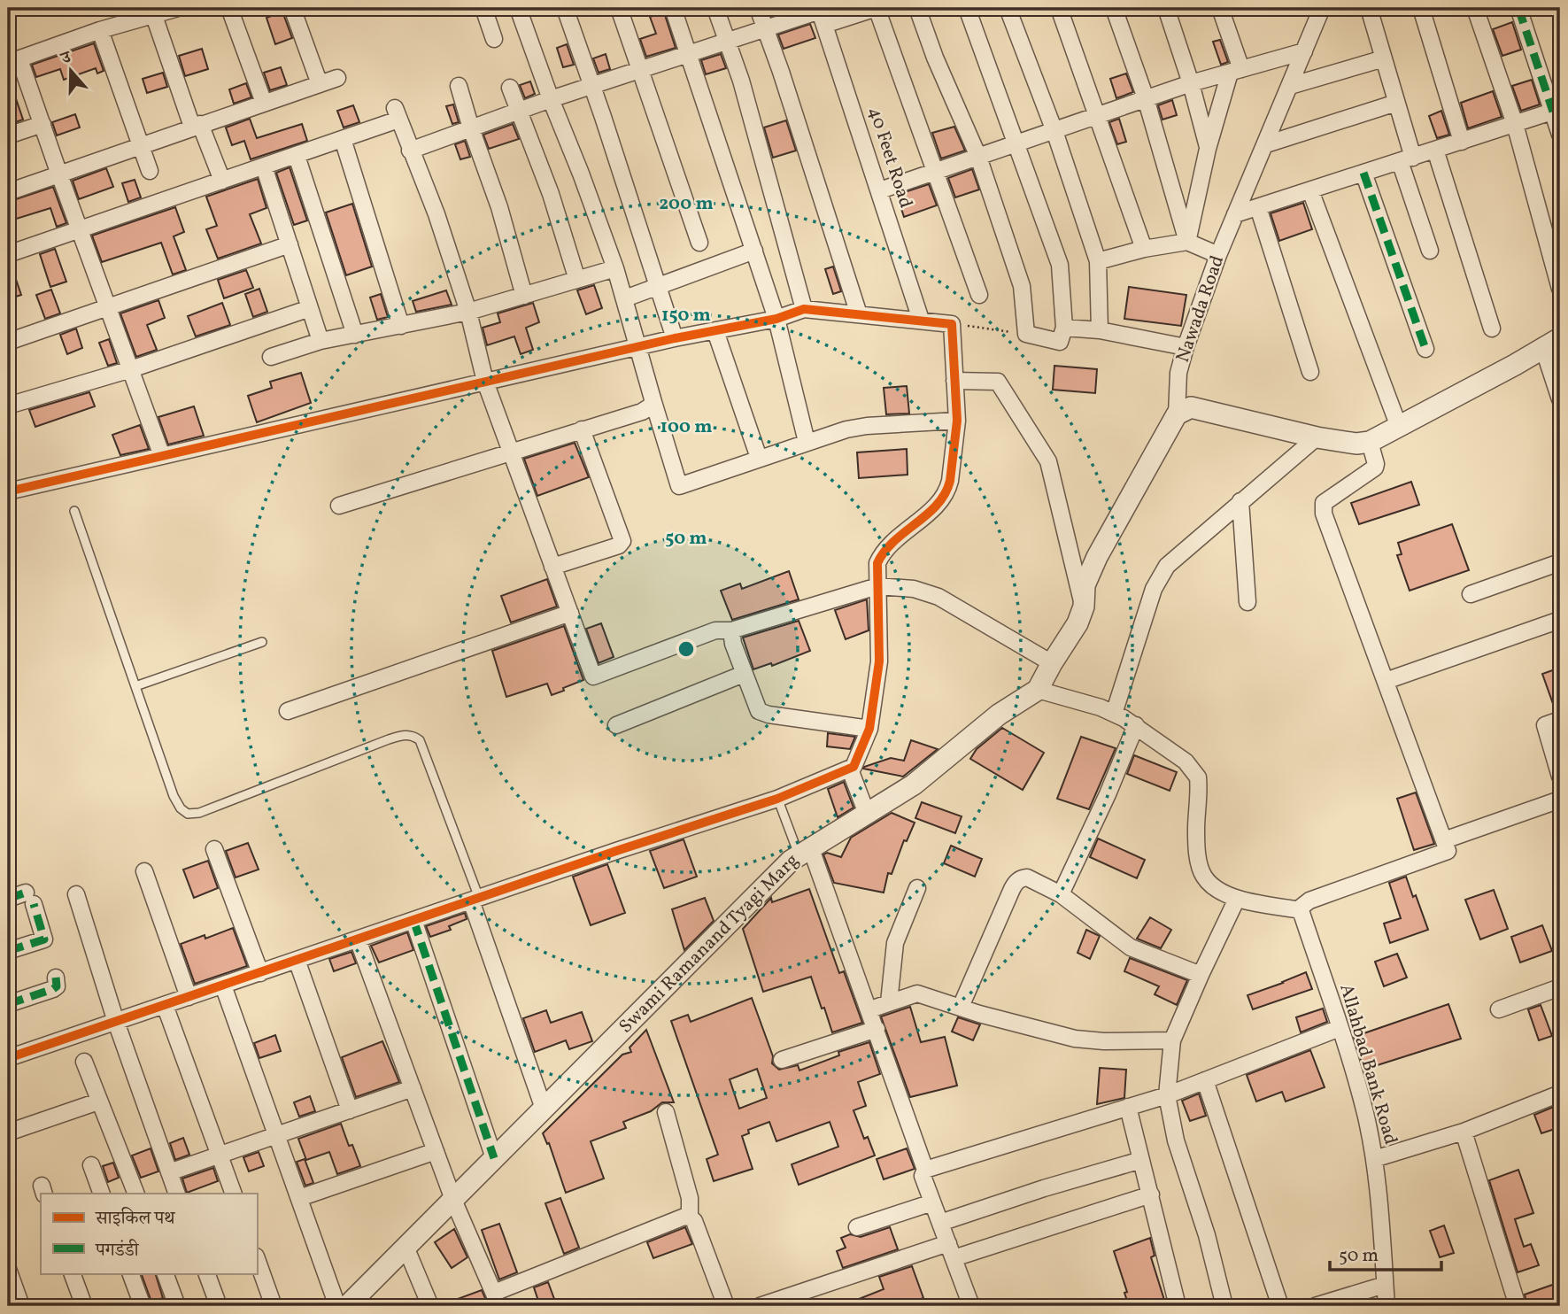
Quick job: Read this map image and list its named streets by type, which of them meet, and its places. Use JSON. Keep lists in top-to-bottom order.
{
  "streets": {
    "street": [
      "40 Feet Road",
      "Nawada Road",
      "Swami Ramanand Tyagi Marg",
      "Allahbad Bank Road"
    ]
  },
  "crossings": [
    ["Nawada Road", "Swami Ramanand Tyagi Marg"]
  ],
  "legend": ["साइकिल पथ", "पगडंडी"],
  "scale_bar": "50 m",
  "north": "top",
  "rings": [
    "200 m",
    "150 m",
    "100 m",
    "50 m"
  ]
}
